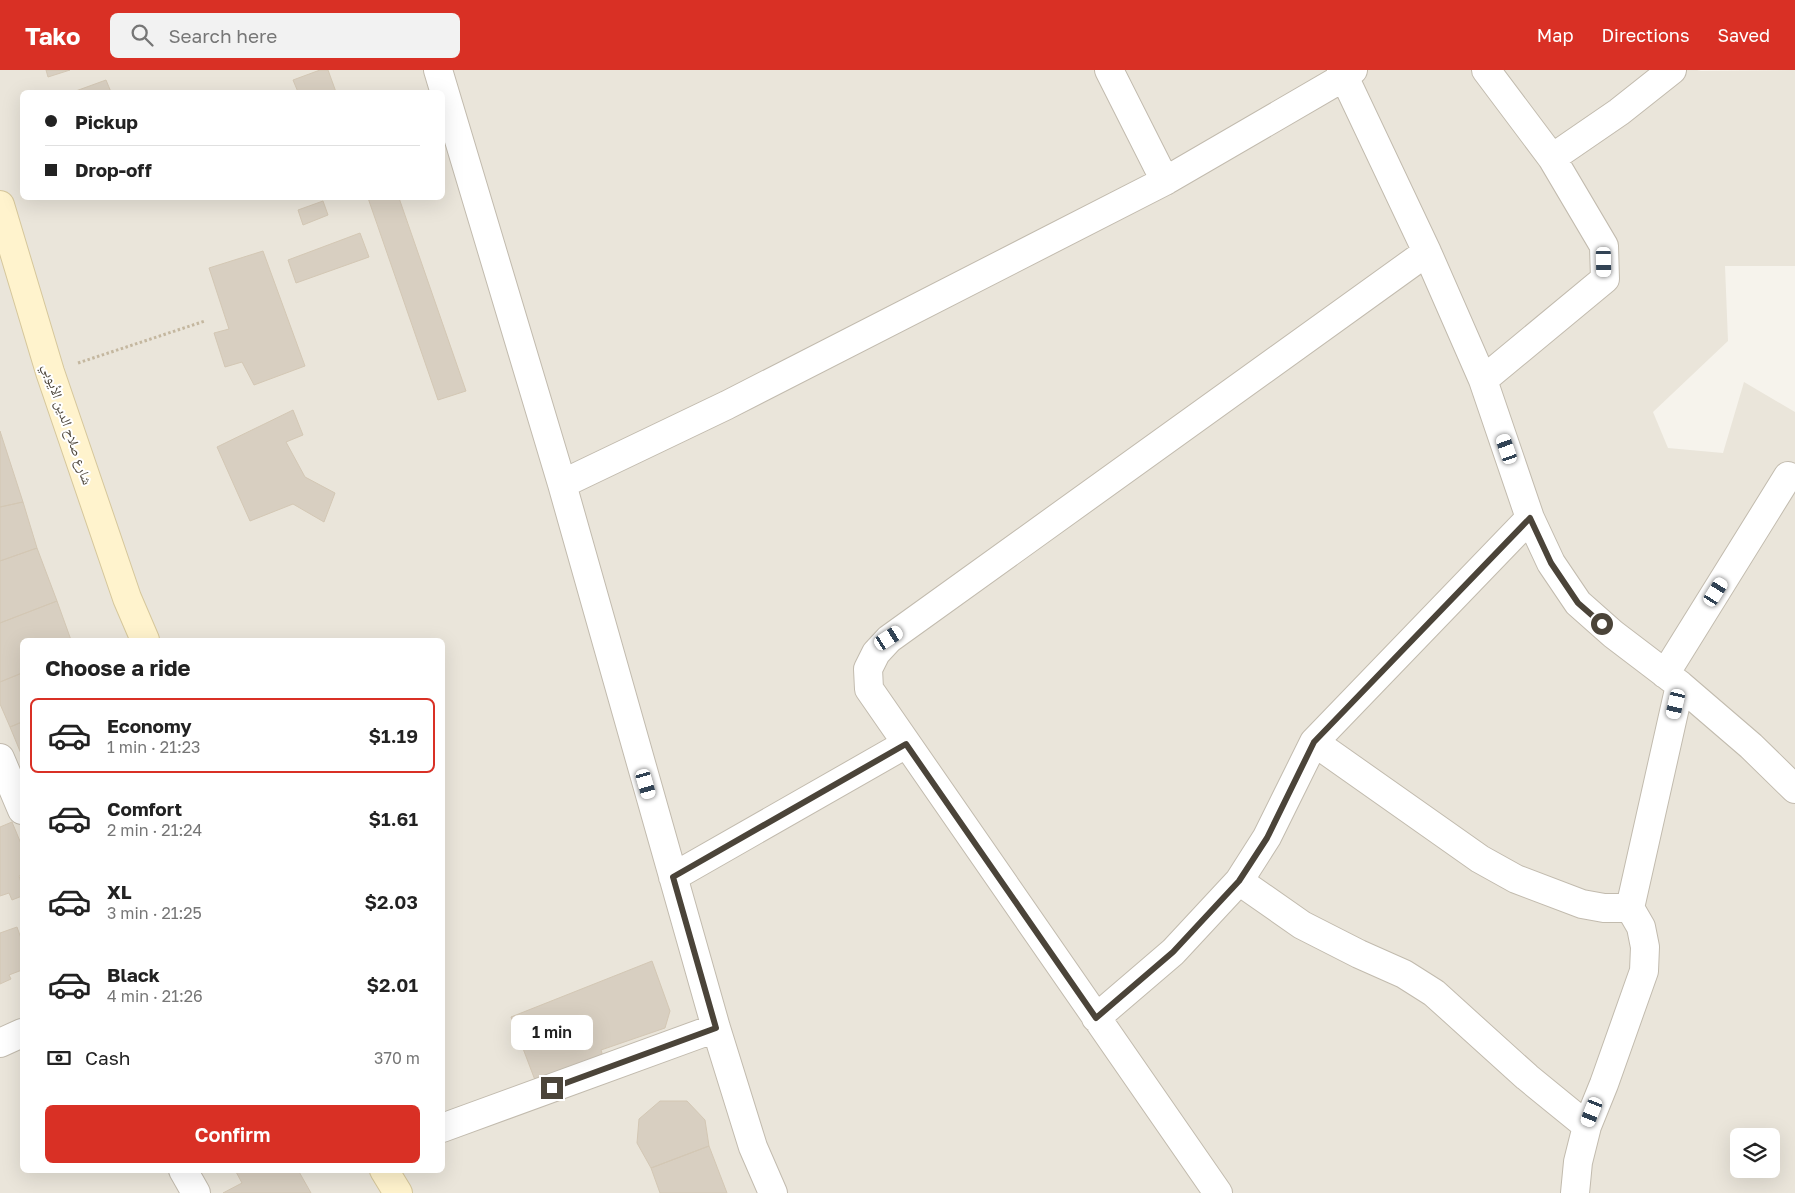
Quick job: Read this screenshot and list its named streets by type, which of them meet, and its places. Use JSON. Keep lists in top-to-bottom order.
{
  "streets": {
    "main road": ["شارع صلاح الدين الأيوبي"]
  },
  "page": {
    "header": "Tako",
    "search": "Search here",
    "nav": ["Map", "Directions", "Saved"],
    "banner": ["Pickup", "Drop-off"],
    "heading": "Choose a ride",
    "list": [
      {
        "name": "Economy",
        "note": "1 min · 21:23",
        "value": "$1.19"
      },
      {
        "name": "Comfort",
        "note": "2 min · 21:24",
        "value": "$1.61"
      },
      {
        "name": "XL",
        "note": "3 min · 21:25",
        "value": "$2.03"
      },
      {
        "name": "Black",
        "note": "4 min · 21:26",
        "value": "$2.01"
      }
    ],
    "bubble": "1 min",
    "pay": ["Cash", "370 m"],
    "buttons": "Confirm"
  }
}
